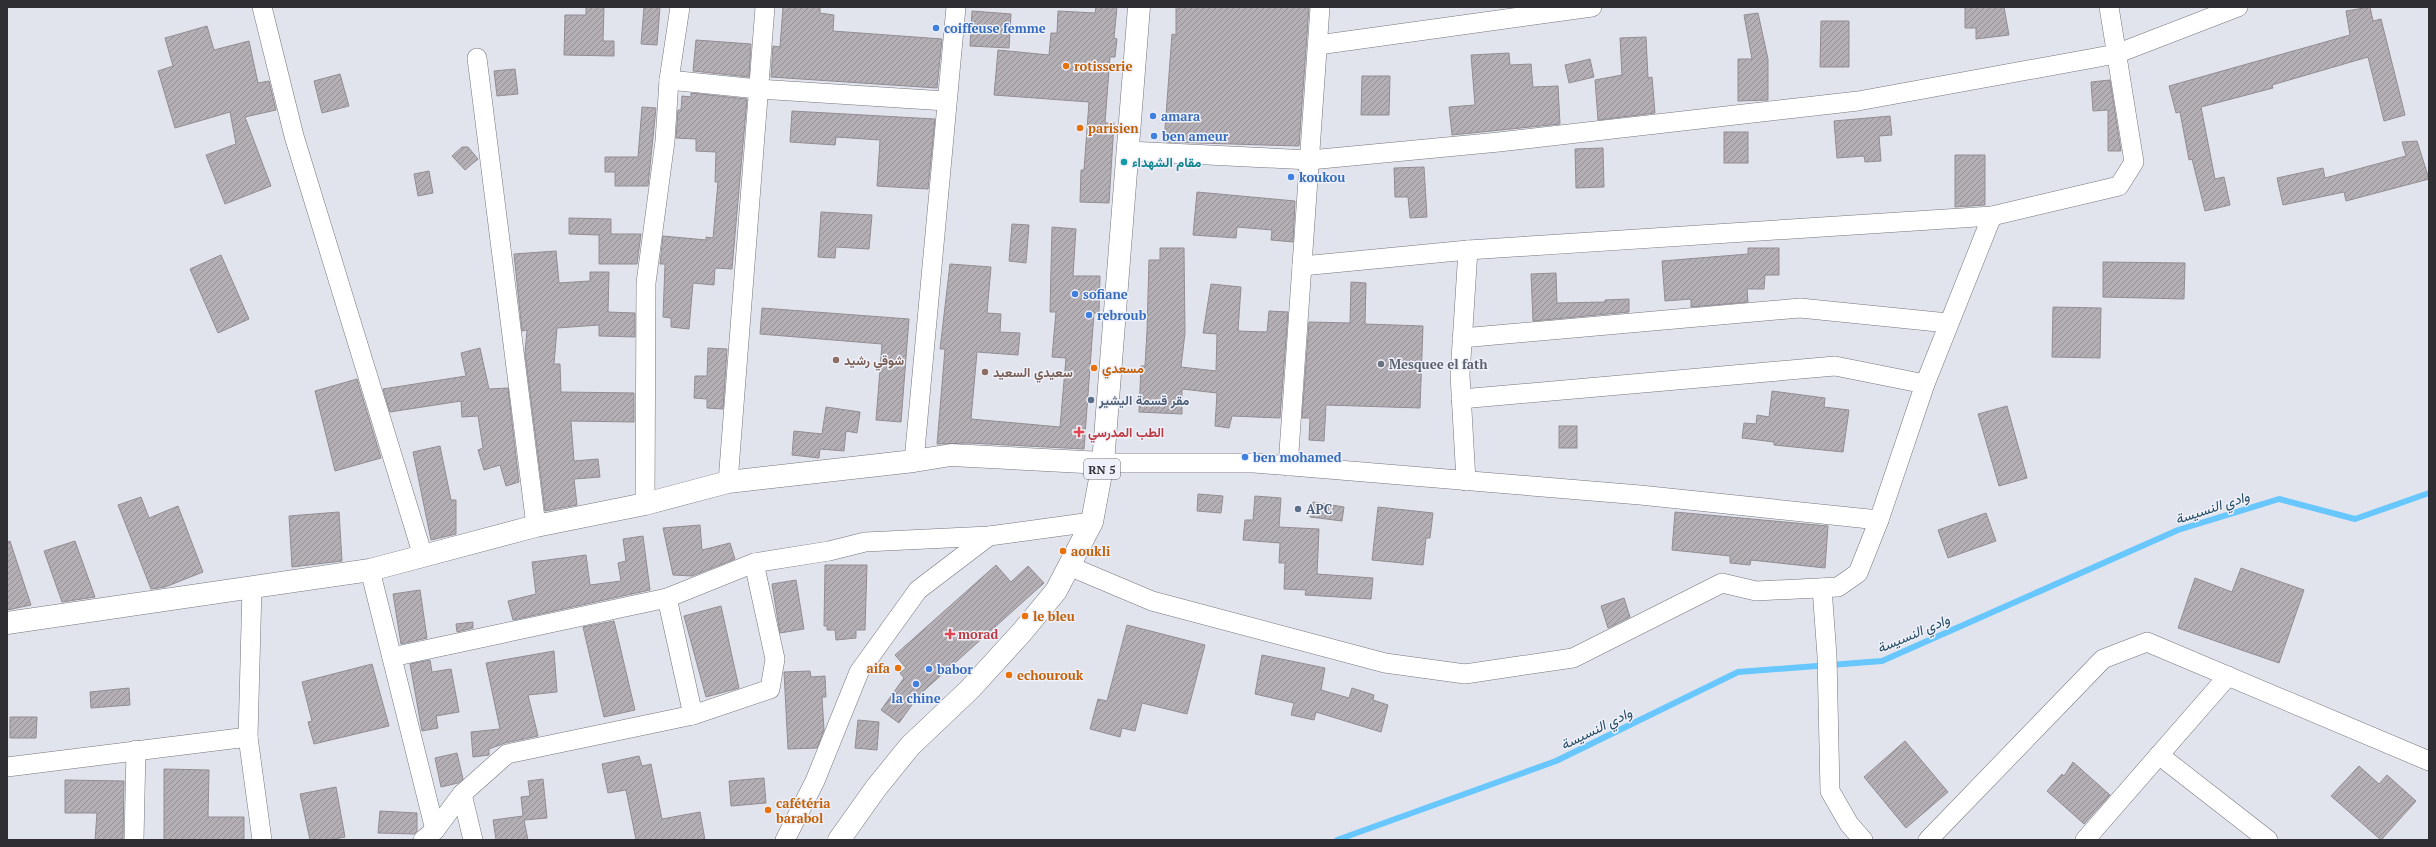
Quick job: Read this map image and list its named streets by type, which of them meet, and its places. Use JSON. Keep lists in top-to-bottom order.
{
  "streets": {
    "street": ["RN 5"]
  },
  "water": ["وادي النسيسة"],
  "places": {
    "other": [
      "coiffeuse femme",
      "rotisserie",
      "amara",
      "parisien",
      "ben ameur",
      "مقام الشهداء",
      "koukou",
      "sofiane",
      "rebroub",
      "شوقي رشيد",
      "Mesquee el fath",
      "مسعدي",
      "سعيدي السعيد",
      "مقر قسمة اليشير",
      "ben mohamed",
      "APC",
      "aoukli",
      "le bleu",
      "aifa",
      "babor",
      "echourouk",
      "la chine",
      "cafétéria barabol"
    ],
    "health": ["الطب المدرسي", "morad"]
  }
}
